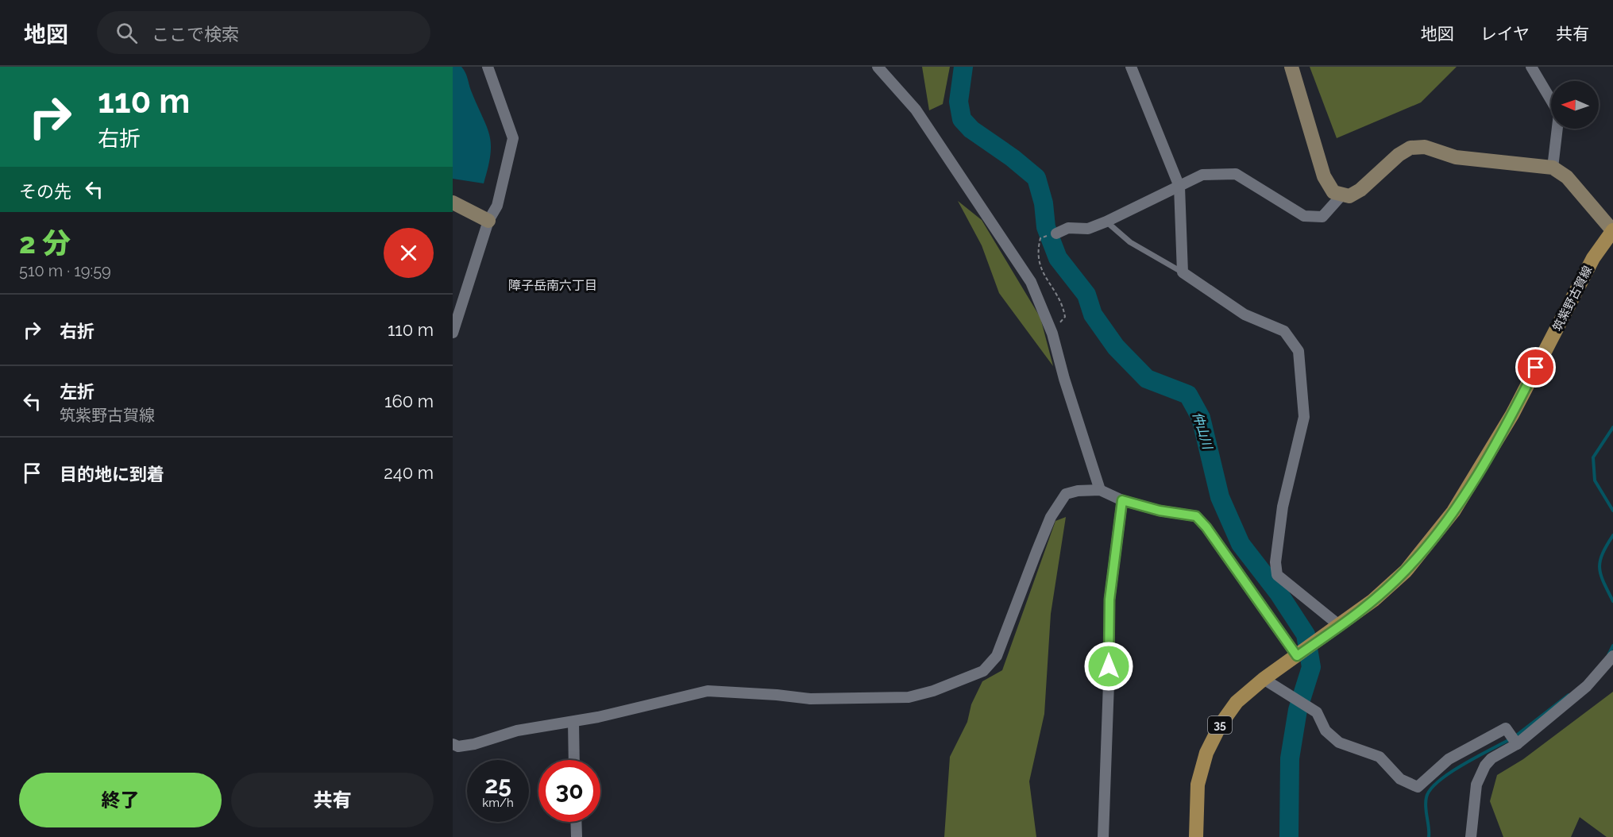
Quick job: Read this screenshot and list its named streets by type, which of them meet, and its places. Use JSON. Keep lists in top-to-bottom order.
{
  "streets": {
    "main road": ["筑紫野古賀線", "35"]
  },
  "districts": ["障子岳南六丁目"],
  "water": ["仲山川"],
  "north": "left",
  "page": {
    "header": "地図",
    "search": "ここで検索",
    "nav": ["地図", "レイヤ", "共有"],
    "turn": ["110 m", "右折"],
    "then": "その先",
    "heading": ["2 分", "510 m · 19:59"],
    "list": [
      {
        "name": "右折",
        "value": "110 m"
      },
      {
        "name": "左折",
        "note": "筑紫野古賀線",
        "value": "160 m"
      },
      {
        "name": "目的地に到着",
        "value": "240 m"
      }
    ],
    "speed": "25 km/h",
    "limit": "30",
    "buttons": ["終了", "共有"]
  }
}
